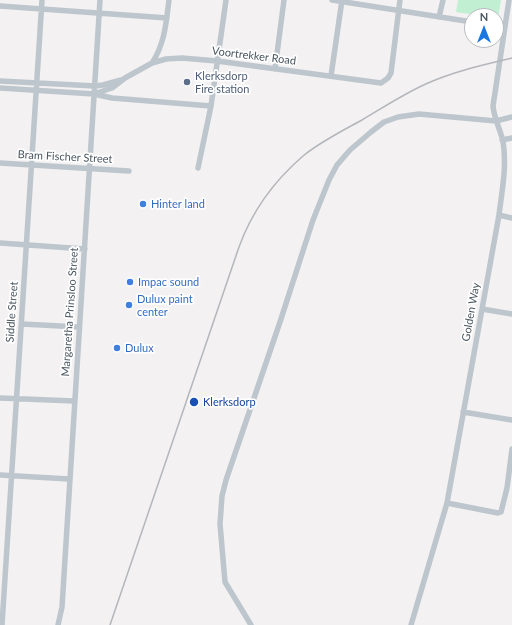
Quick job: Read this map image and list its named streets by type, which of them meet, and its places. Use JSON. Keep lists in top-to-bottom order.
{
  "streets": {
    "street": [
      "Voortrekker Road",
      "Bram Fischer Street",
      "Siddle Street",
      "Margaretha Prinsloo Street",
      "Golden Way"
    ]
  },
  "crossings": [
    ["Voortrekker Road", "Siddle Street"],
    ["Voortrekker Road", "Margaretha Prinsloo Street"],
    ["Bram Fischer Street", "Siddle Street"],
    ["Bram Fischer Street", "Margaretha Prinsloo Street"]
  ],
  "places": [
    "Klerksdorp Fire station",
    "Hinter land",
    "Impac sound",
    "Dulux paint center",
    "Dulux",
    "Klerksdorp"
  ],
  "north": "top"
}
